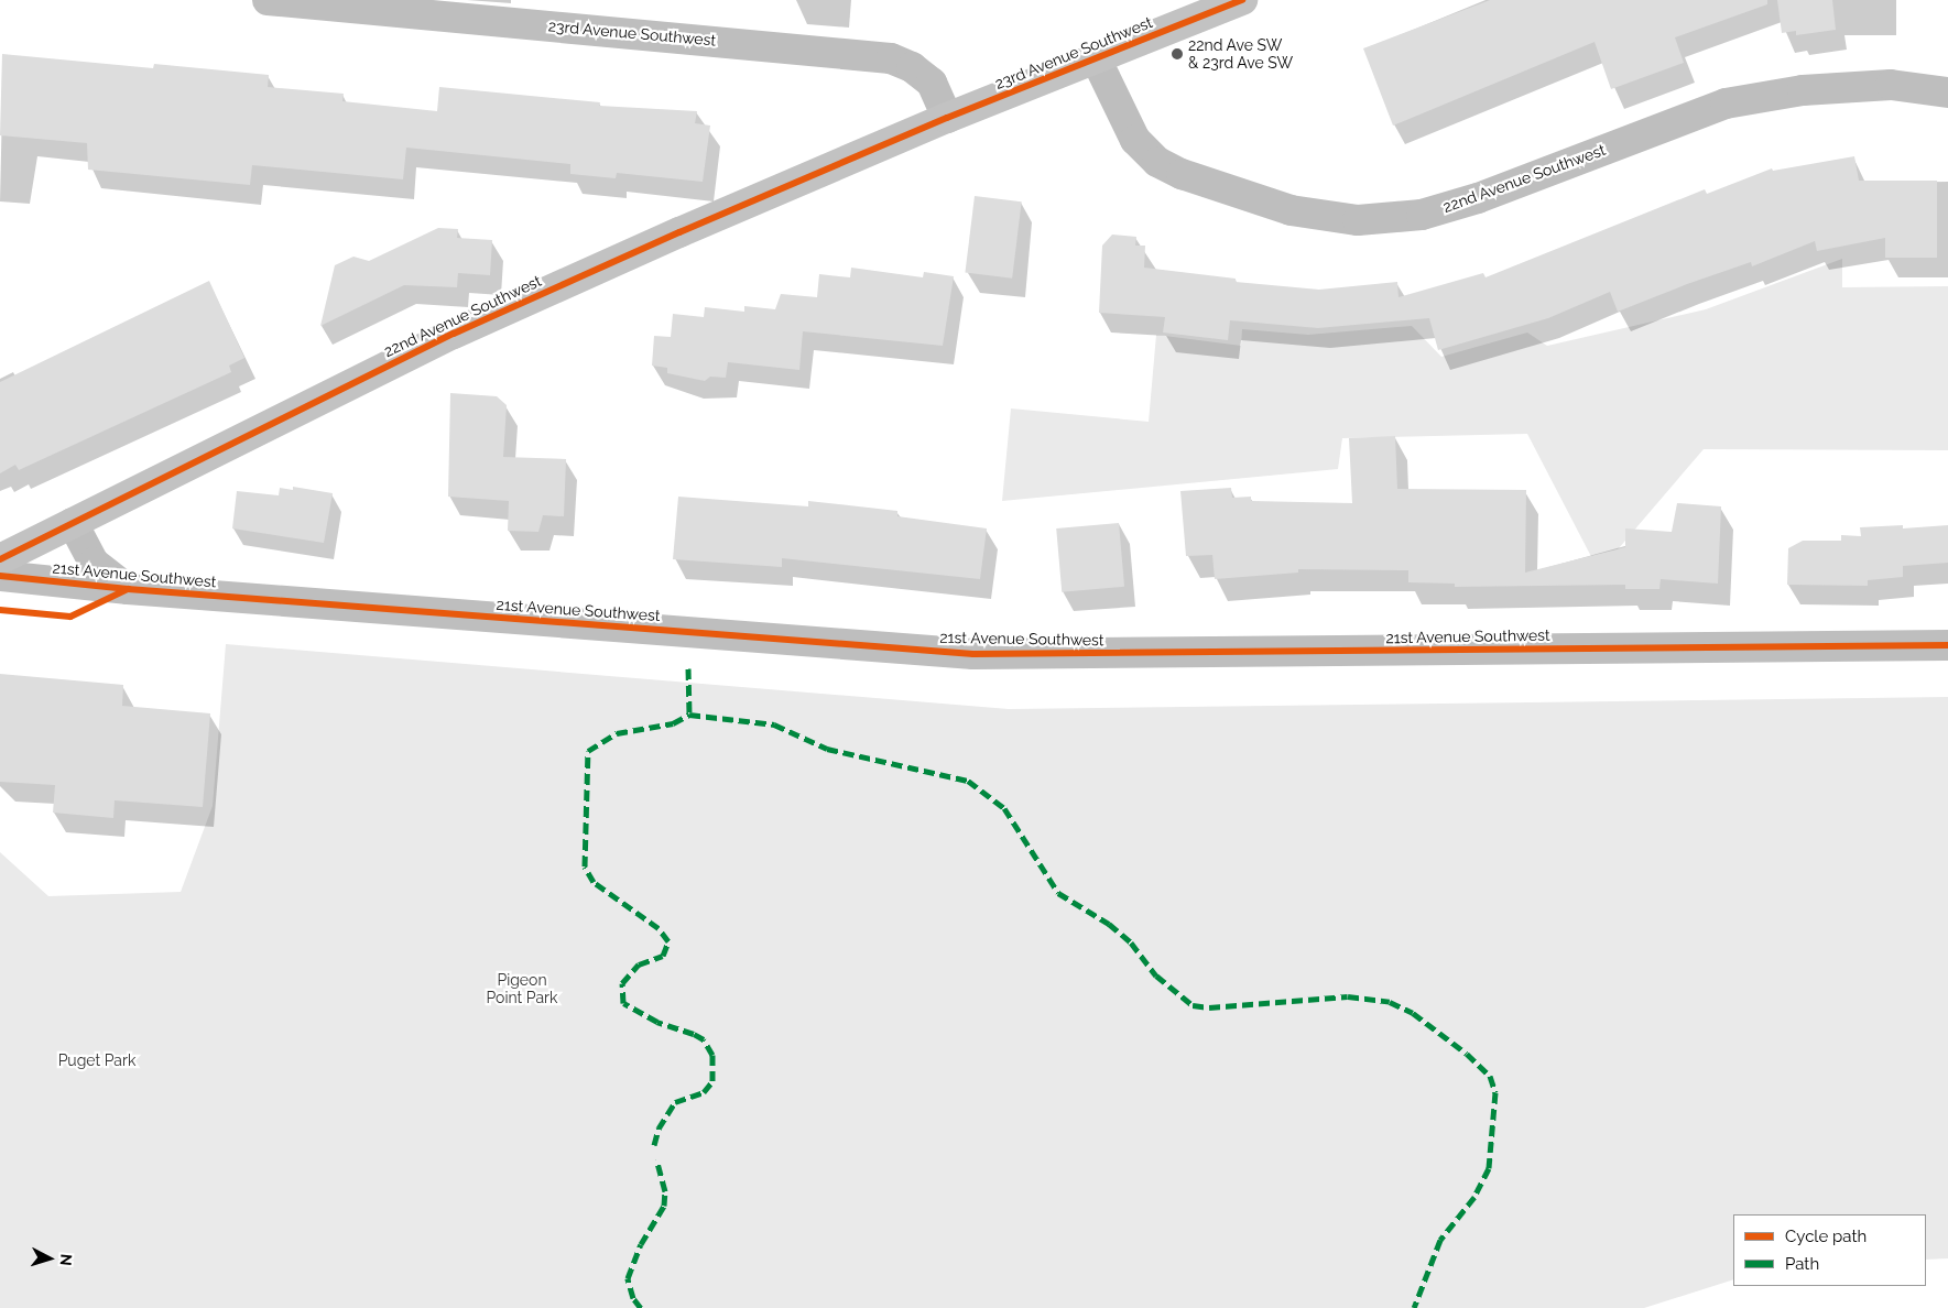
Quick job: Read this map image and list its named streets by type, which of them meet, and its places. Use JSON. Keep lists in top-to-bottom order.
{
  "streets": {
    "street": ["23rd Avenue Southwest", "22nd Avenue Southwest", "21st Avenue Southwest"]
  },
  "crossings": [
    ["23rd Avenue Southwest", "22nd Avenue Southwest"],
    ["22nd Avenue Southwest", "21st Avenue Southwest"]
  ],
  "parks": ["Pigeon Point Park", "Puget Park"],
  "places": ["22nd Ave SW & 23rd Ave SW"],
  "legend": ["Cycle path", "Path"],
  "north": "right"
}
